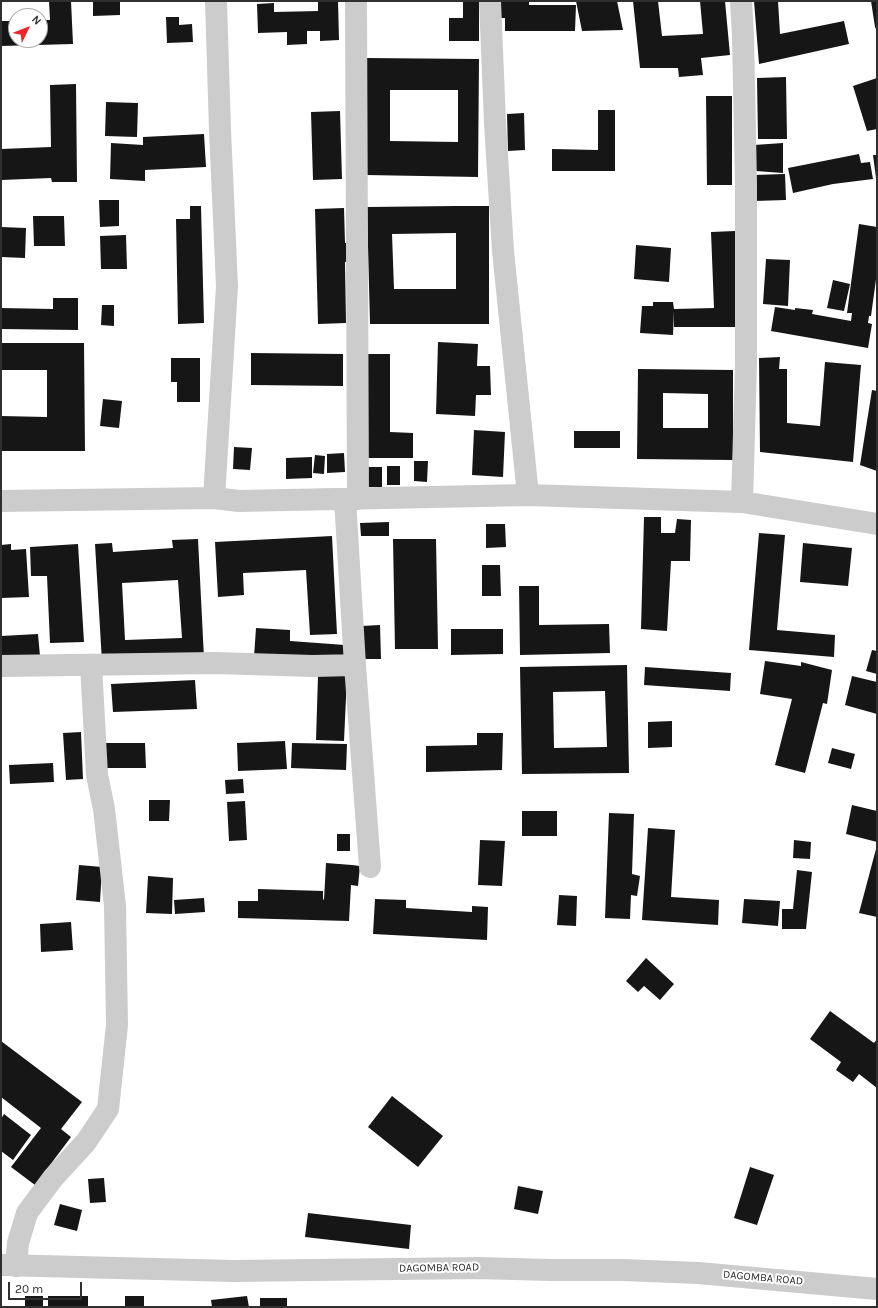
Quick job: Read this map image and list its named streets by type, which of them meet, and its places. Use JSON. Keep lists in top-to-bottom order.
{
  "streets": {
    "street": ["DAGOMBA ROAD"]
  },
  "scale_bar": "20 m",
  "north": "top right"
}
